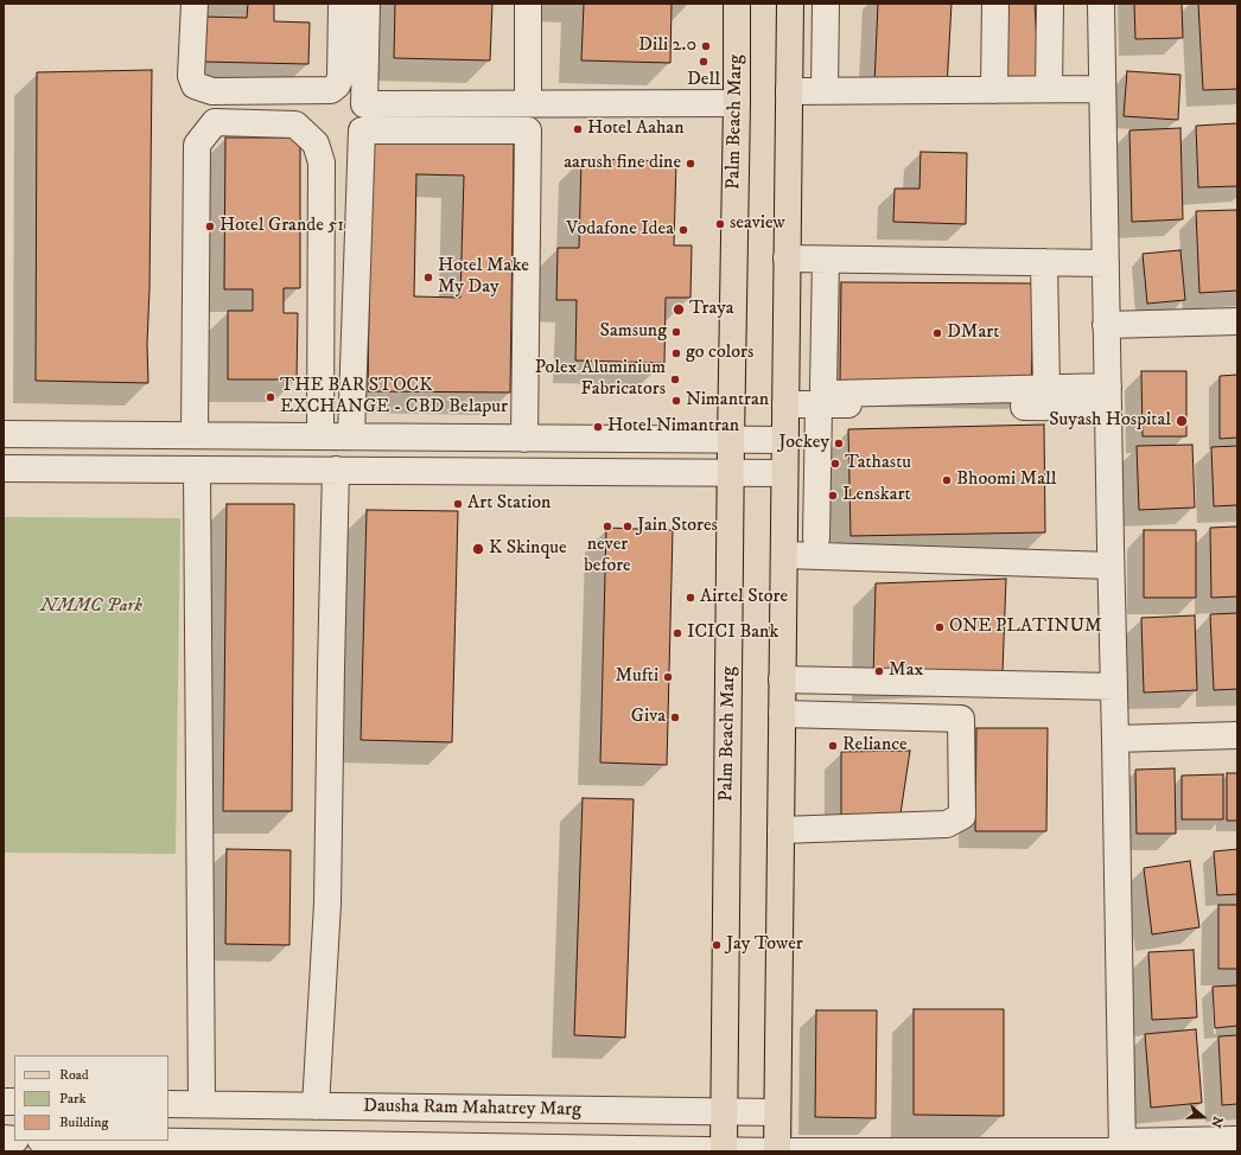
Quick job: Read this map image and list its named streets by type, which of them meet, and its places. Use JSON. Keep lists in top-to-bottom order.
{
  "streets": {
    "main road": ["Palm Beach Marg"],
    "street": ["Dausha Ram Mahatrey Marg"]
  },
  "crossings": [
    ["Palm Beach Marg", "Dausha Ram Mahatrey Marg"]
  ],
  "parks": ["NMMC Park"],
  "places": [
    "Dili 2.0",
    "Dell",
    "Hotel Aahan",
    "aarush fine dine",
    "seaview",
    "Hotel Grande 51",
    "Vodafone Idea",
    "Hotel Make My Day",
    "Traya",
    "Samsung",
    "DMart",
    "go colors",
    "Polex Aluminium Fabricators",
    "THE BAR STOCK EXCHANGE - CBD Belapur",
    "Nimantran",
    "Suyash Hospital",
    "Hotel Nimantran",
    "Jockey",
    "Tathastu",
    "Bhoomi Mall",
    "Lenskart",
    "Art Station",
    "never before",
    "Jain Stores",
    "K Skinque",
    "Airtel Store",
    "ONE PLATINUM",
    "ICICI Bank",
    "Max",
    "Mufti",
    "Giva",
    "Reliance",
    "Jay Tower"
  ],
  "legend": ["Road", "Park", "Building"],
  "north": "right"
}
